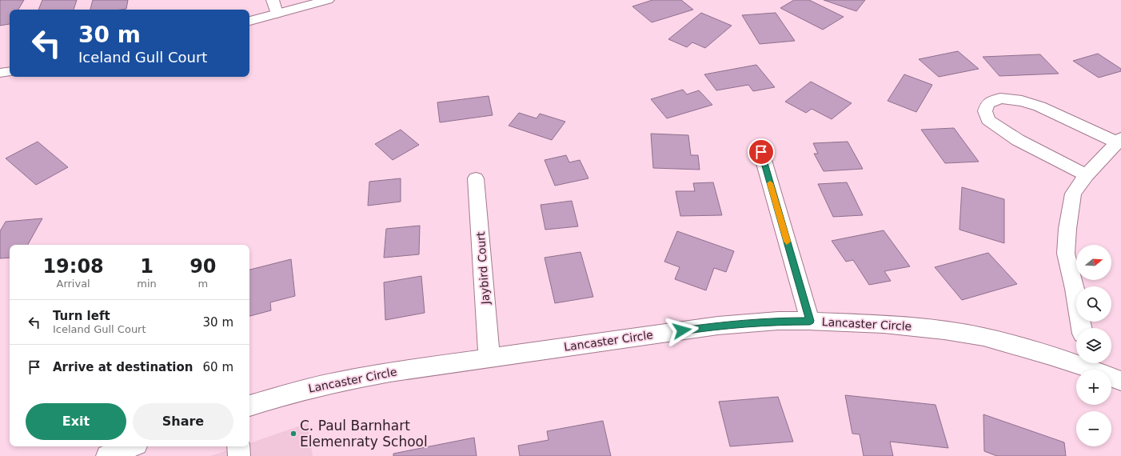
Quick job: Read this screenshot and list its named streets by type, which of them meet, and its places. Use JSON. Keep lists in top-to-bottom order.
{
  "streets": {
    "street": ["Jaybird Court", "Lancaster Circle"]
  },
  "crossings": [
    ["Jaybird Court", "Lancaster Circle"]
  ],
  "places": ["C. Paul Barnhart Elemenraty School"],
  "north": "right",
  "page": {
    "turn": ["30 m", "Iceland Gull Court"],
    "map_buttons": ["+", "−"],
    "eta": [
      "19:08",
      "Arrival",
      "1",
      "min",
      "90",
      "m"
    ],
    "list": [
      {
        "name": "Turn left",
        "note": "Iceland Gull Court",
        "value": "30 m"
      },
      {
        "name": "Arrive at destination",
        "value": "60 m"
      }
    ],
    "buttons": ["Exit", "Share"]
  }
}
